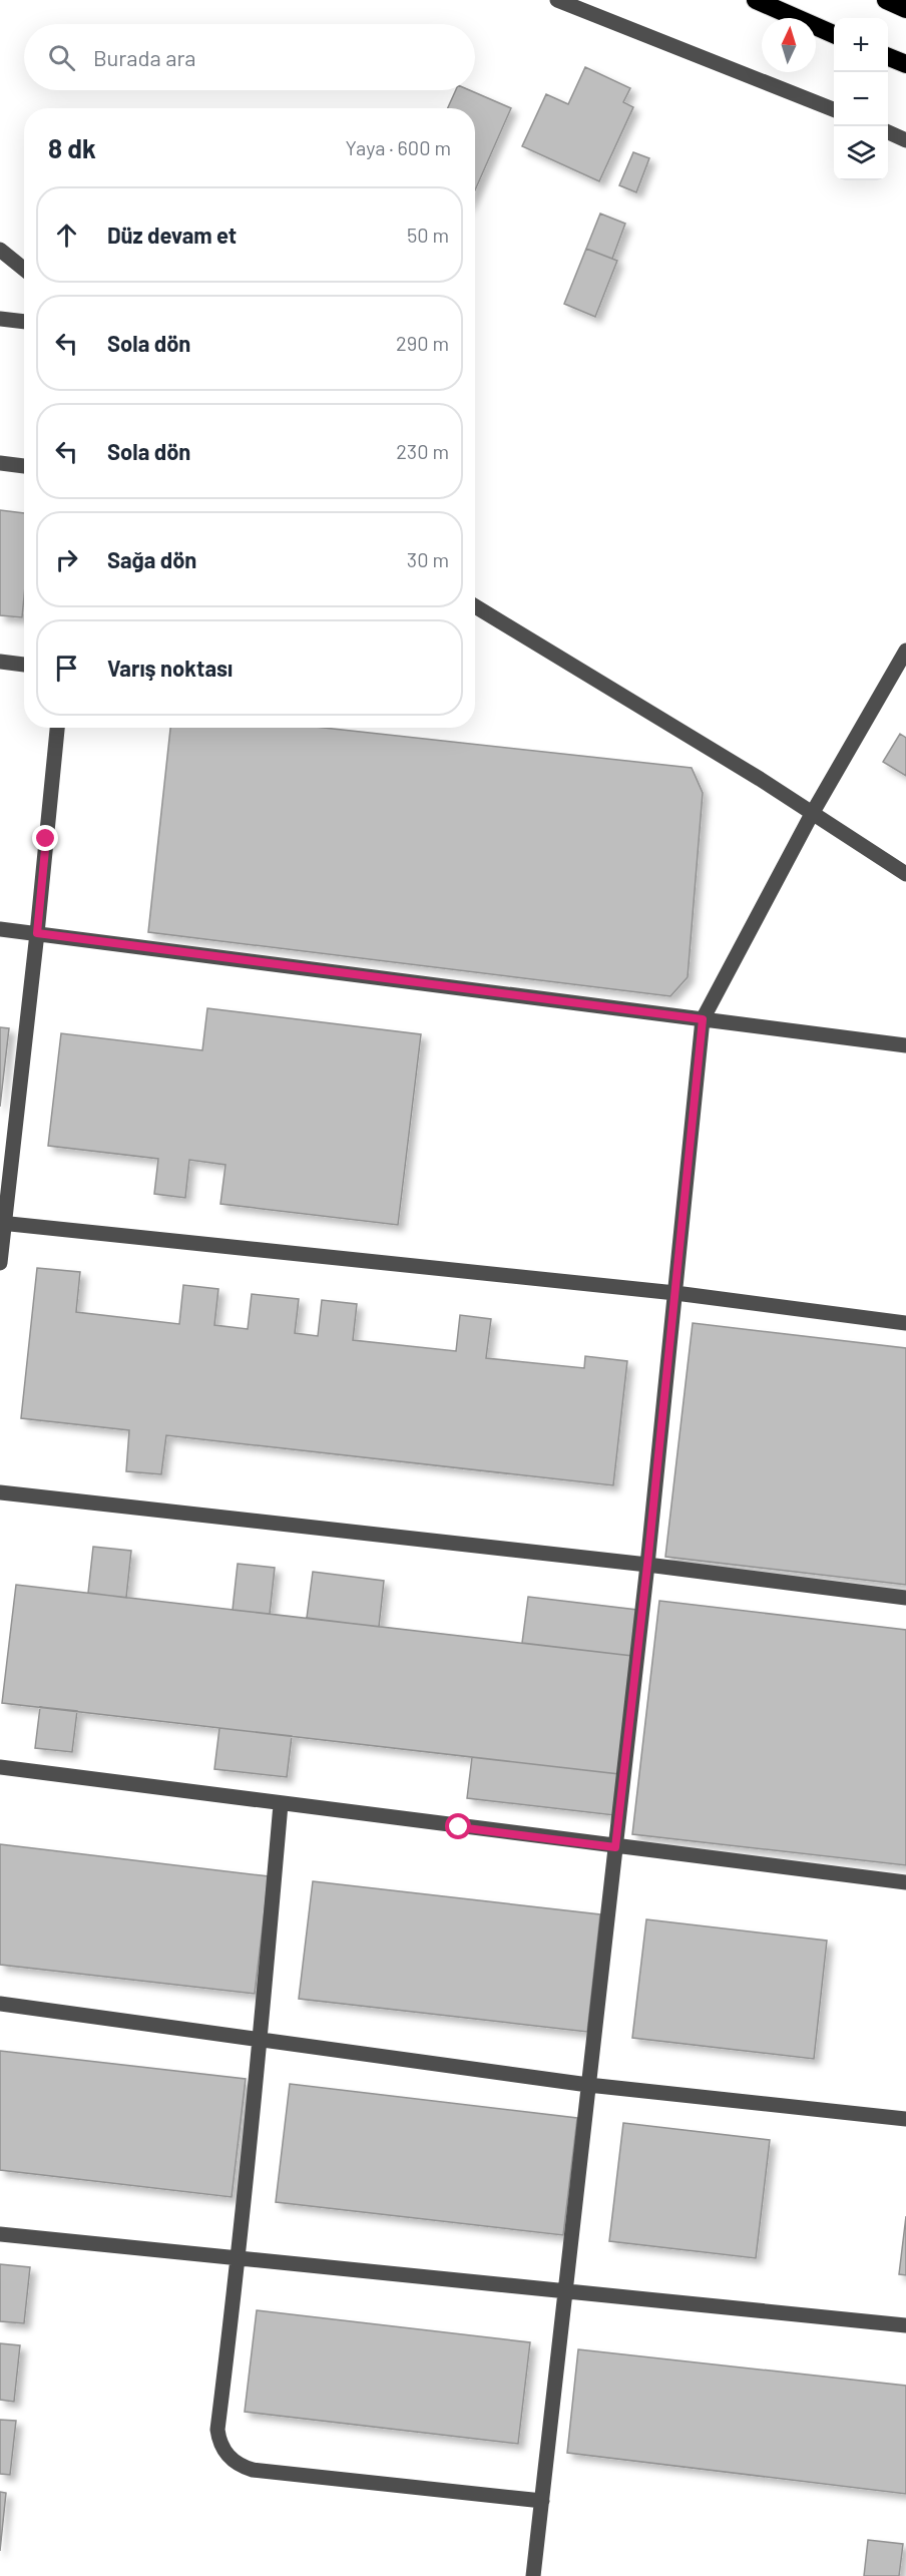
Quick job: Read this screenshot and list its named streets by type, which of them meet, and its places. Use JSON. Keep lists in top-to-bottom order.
{
  "north": "top",
  "page": {
    "map_buttons": ["+", "−"],
    "search": "Burada ara",
    "heading": ["8 dk", "Yaya · 600 m"],
    "list": [
      ["Düz devam et", "50 m"],
      ["Sola dön", "290 m"],
      ["Sola dön", "230 m"],
      ["Sağa dön", "30 m"],
      "Varış noktası"
    ]
  }
}
